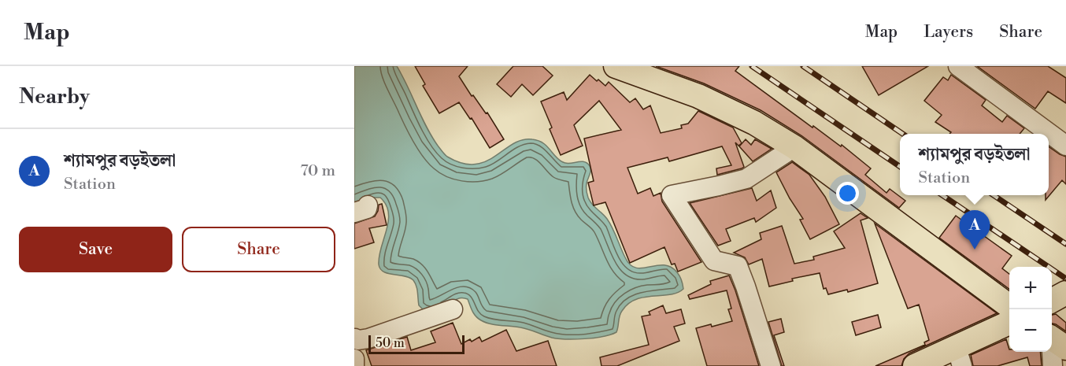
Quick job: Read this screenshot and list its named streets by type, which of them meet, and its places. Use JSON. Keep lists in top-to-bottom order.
{
  "scale_bar": "50 m",
  "page": {
    "header": "Map",
    "nav": ["Map", "Layers", "Share"],
    "heading": "Nearby",
    "list": [
      {
        "mark": "A",
        "name": "শ্যামপুর বড়ইতলা",
        "note": "Station",
        "value": "70 m"
      }
    ],
    "popup": ["শ্যামপুর বড়ইতলা", "Station"],
    "pins": "A",
    "buttons": ["Save", "Share"],
    "map_buttons": ["+", "−"],
    "scale": "50 m"
  }
}
